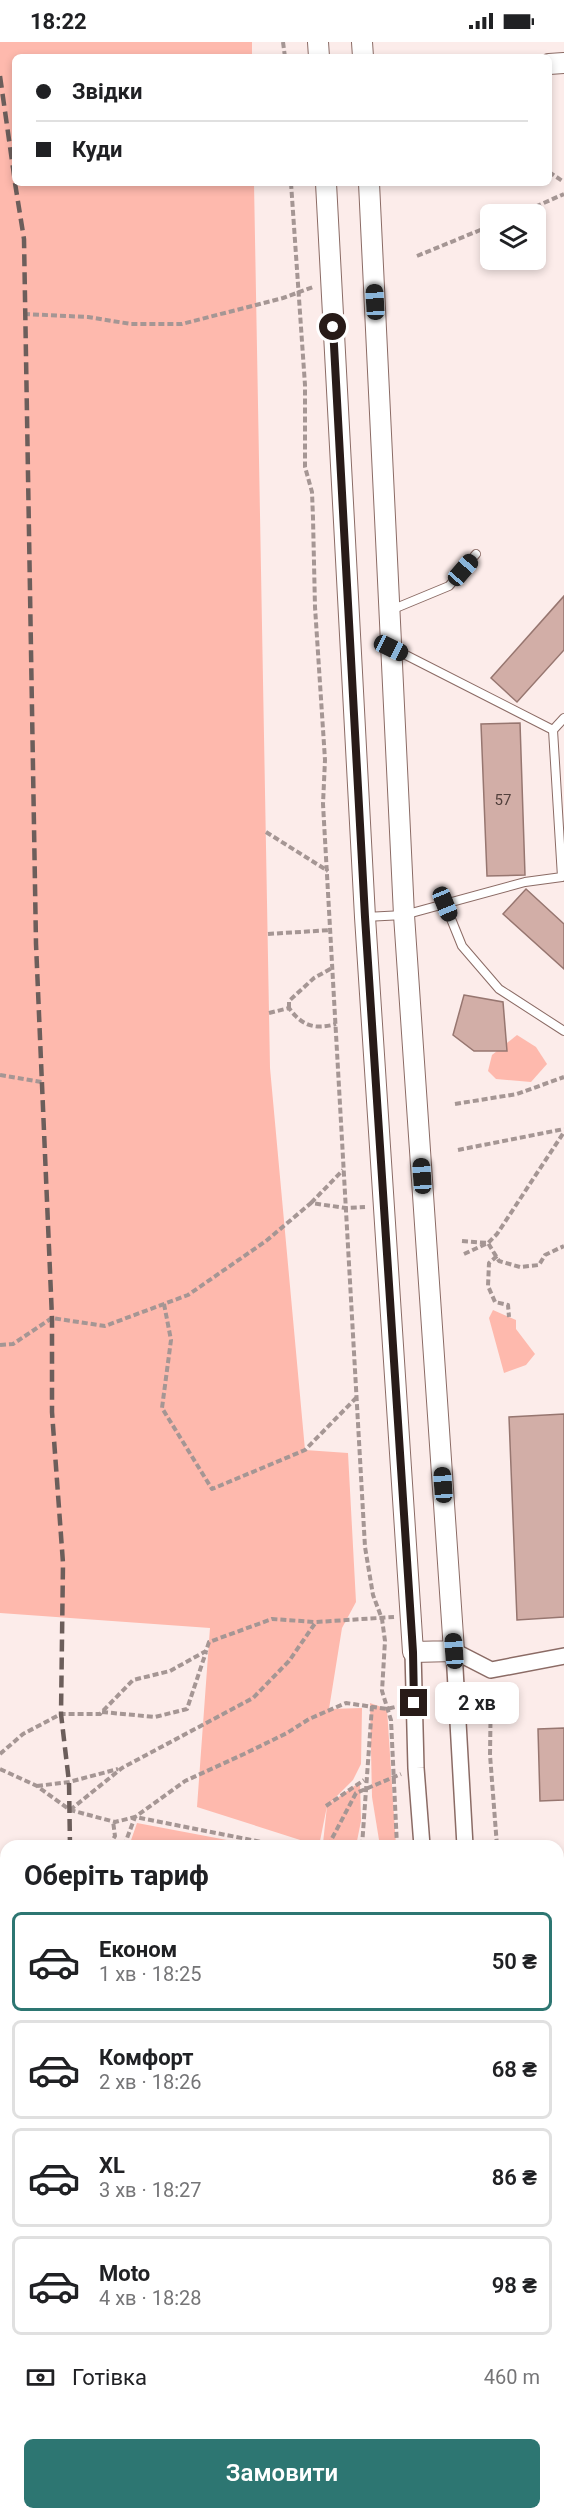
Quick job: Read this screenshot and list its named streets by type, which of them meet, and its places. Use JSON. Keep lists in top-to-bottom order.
{
  "house_numbers": ["57"],
  "page": {
    "status": "18:22",
    "banner": ["Звідки", "Куди"],
    "bubble": "2 хв",
    "heading": "Оберіть тариф",
    "list": [
      {
        "name": "Економ",
        "note": "1 хв · 18:25",
        "value": "50 ₴"
      },
      {
        "name": "Комфорт",
        "note": "2 хв · 18:26",
        "value": "68 ₴"
      },
      {
        "name": "XL",
        "note": "3 хв · 18:27",
        "value": "86 ₴"
      },
      {
        "name": "Moto",
        "note": "4 хв · 18:28",
        "value": "98 ₴"
      }
    ],
    "pay": ["Готівка", "460 m"],
    "buttons": "Замовити"
  }
}
